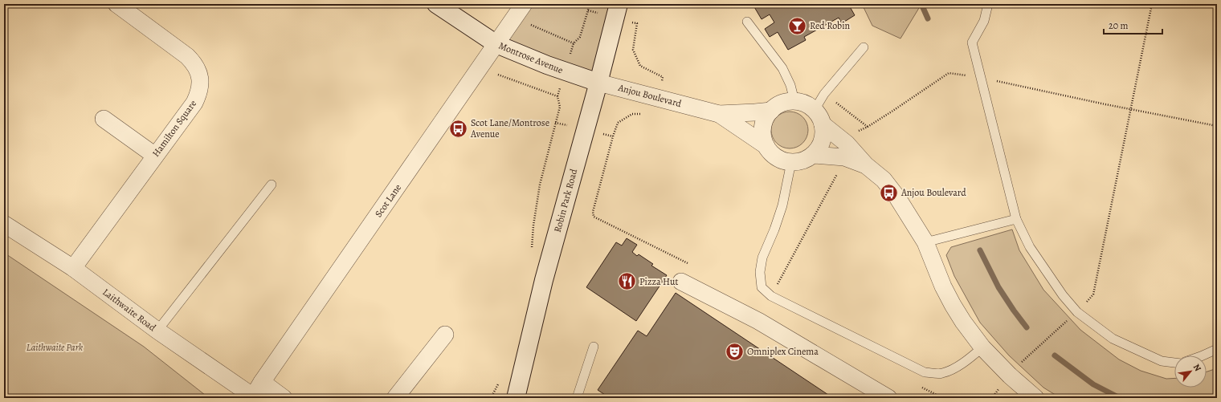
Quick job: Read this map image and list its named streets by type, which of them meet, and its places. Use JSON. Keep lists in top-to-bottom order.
{
  "streets": {
    "street": [
      "Montrose Avenue",
      "Anjou Boulevard",
      "Hamilton Square",
      "Scot Lane",
      "Robin Park Road",
      "Laithwaite Road"
    ]
  },
  "crossings": [
    ["Montrose Avenue", "Anjou Boulevard"],
    ["Montrose Avenue", "Scot Lane"],
    ["Montrose Avenue", "Robin Park Road"],
    ["Anjou Boulevard", "Robin Park Road"],
    ["Hamilton Square", "Laithwaite Road"],
    ["Scot Lane", "Laithwaite Road"]
  ],
  "parks": ["Laithwaite Park"],
  "places": {
    "bar": ["Red Robin"],
    "bus stop": ["Scot Lane/Montrose Avenue", "Anjou Boulevard"],
    "restaurant": ["Pizza Hut"],
    "theatre": ["Omniplex Cinema"]
  },
  "scale_bar": "20 m",
  "north": "top right"
}
